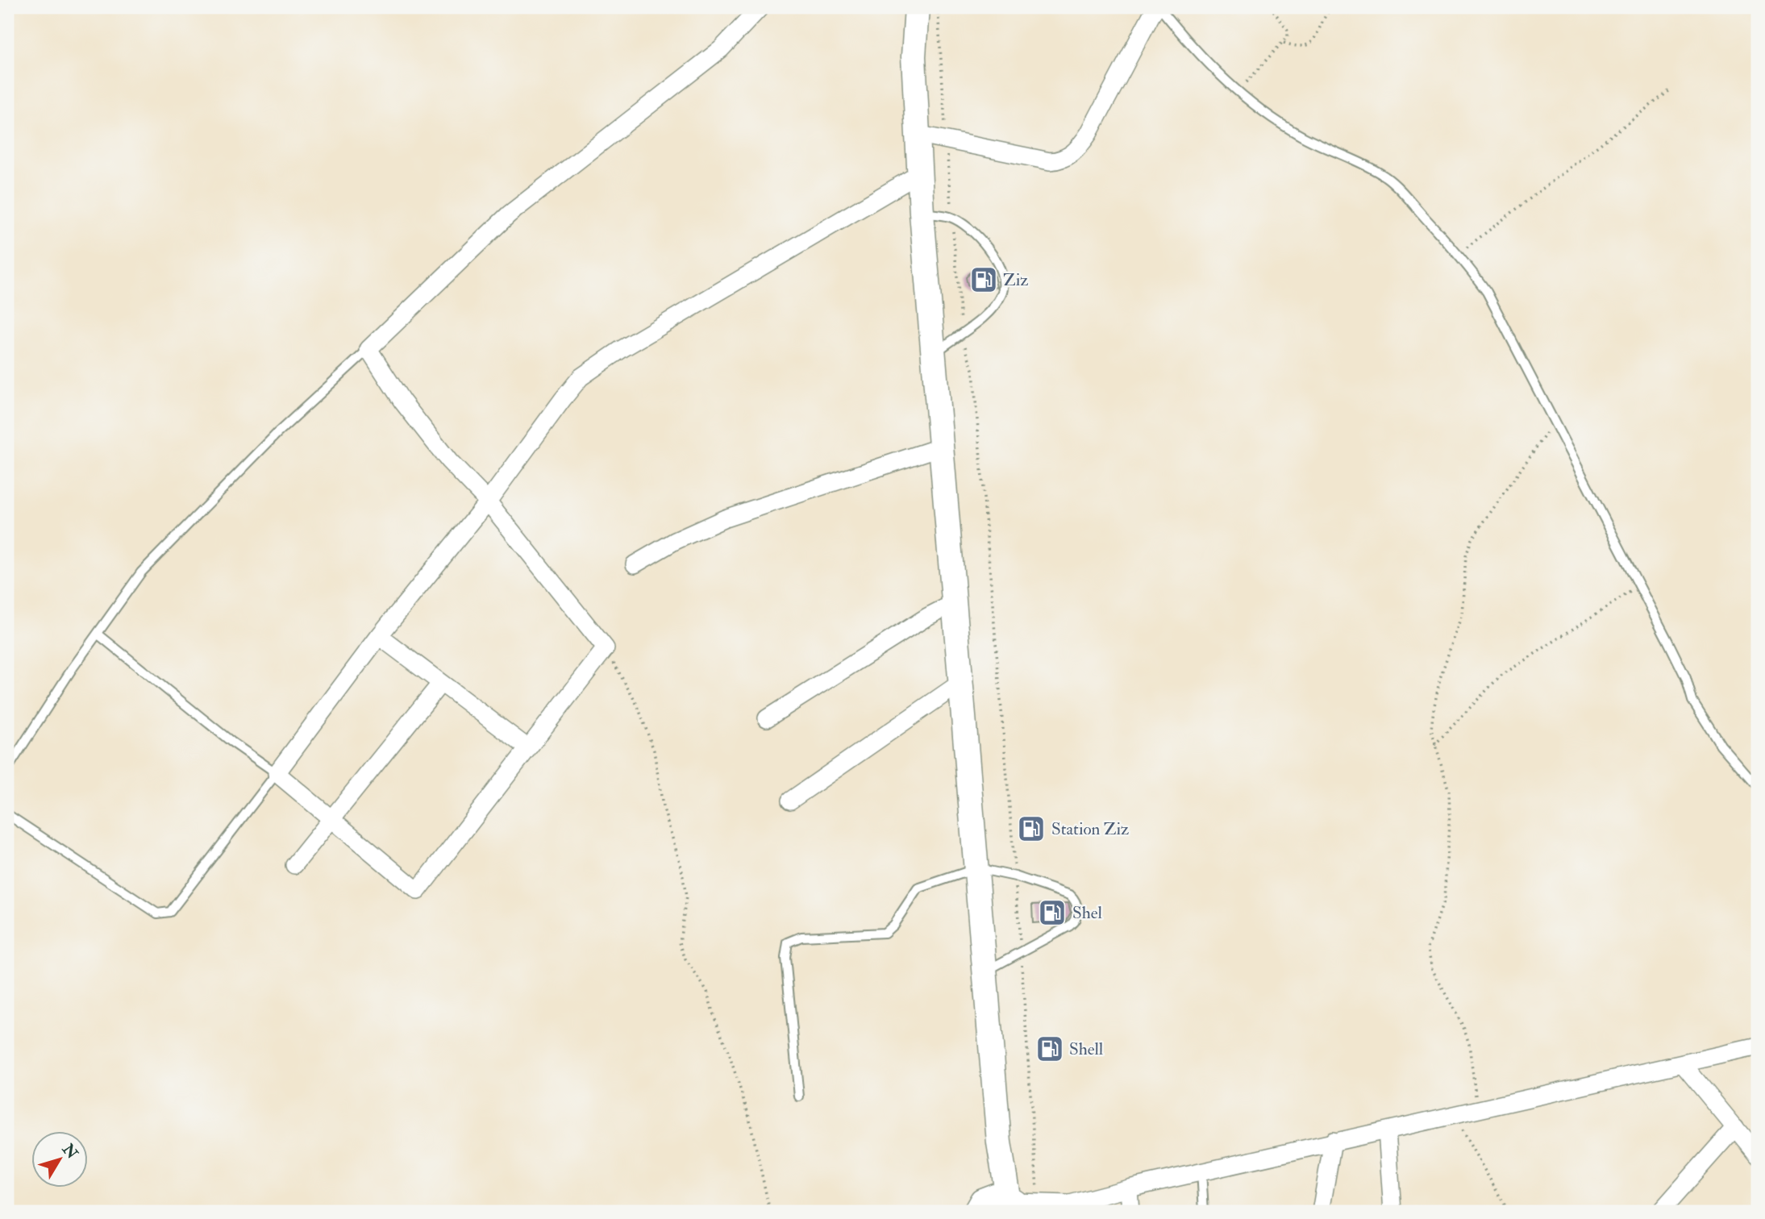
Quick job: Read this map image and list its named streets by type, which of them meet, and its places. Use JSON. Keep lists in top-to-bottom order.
{
  "places": {
    "fuel station": [
      "Ziz",
      "Station Ziz",
      "Shel",
      "Shell"
    ]
  },
  "north": "top right"
}
